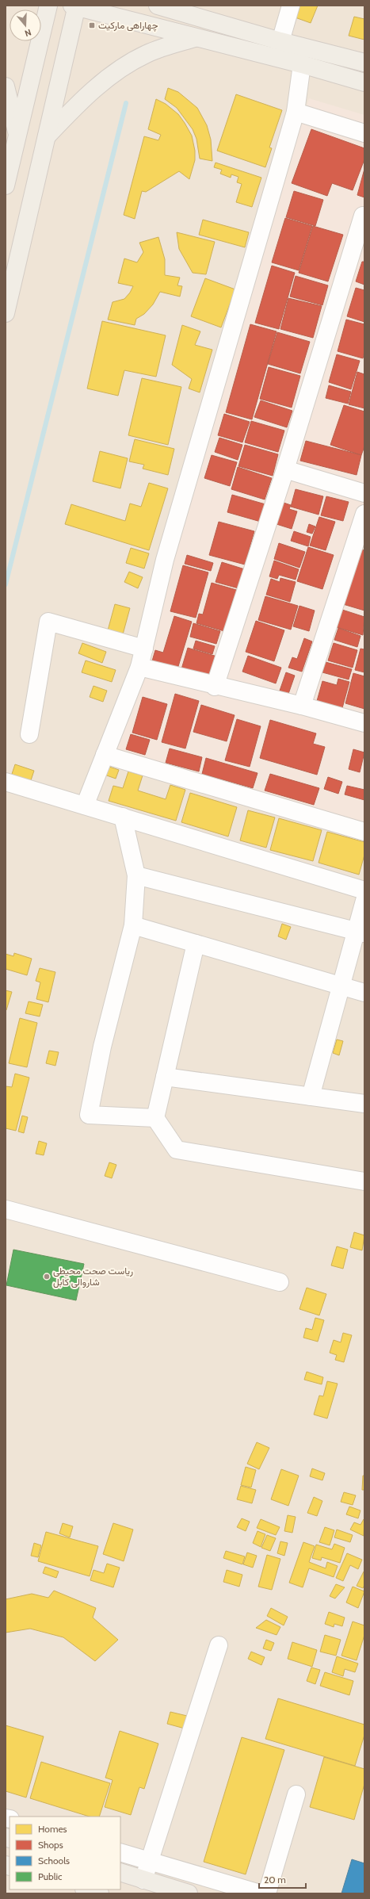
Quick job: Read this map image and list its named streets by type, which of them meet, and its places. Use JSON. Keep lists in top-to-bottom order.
{
  "places": {
    "transit": ["چهاراهی مارکیت"],
    "other": ["ریاست صحت محیطی شاروالی کابل"]
  },
  "legend": [
    "Homes",
    "Shops",
    "Schools",
    "Public"
  ],
  "scale_bar": "20 m",
  "north": "bottom"
}
